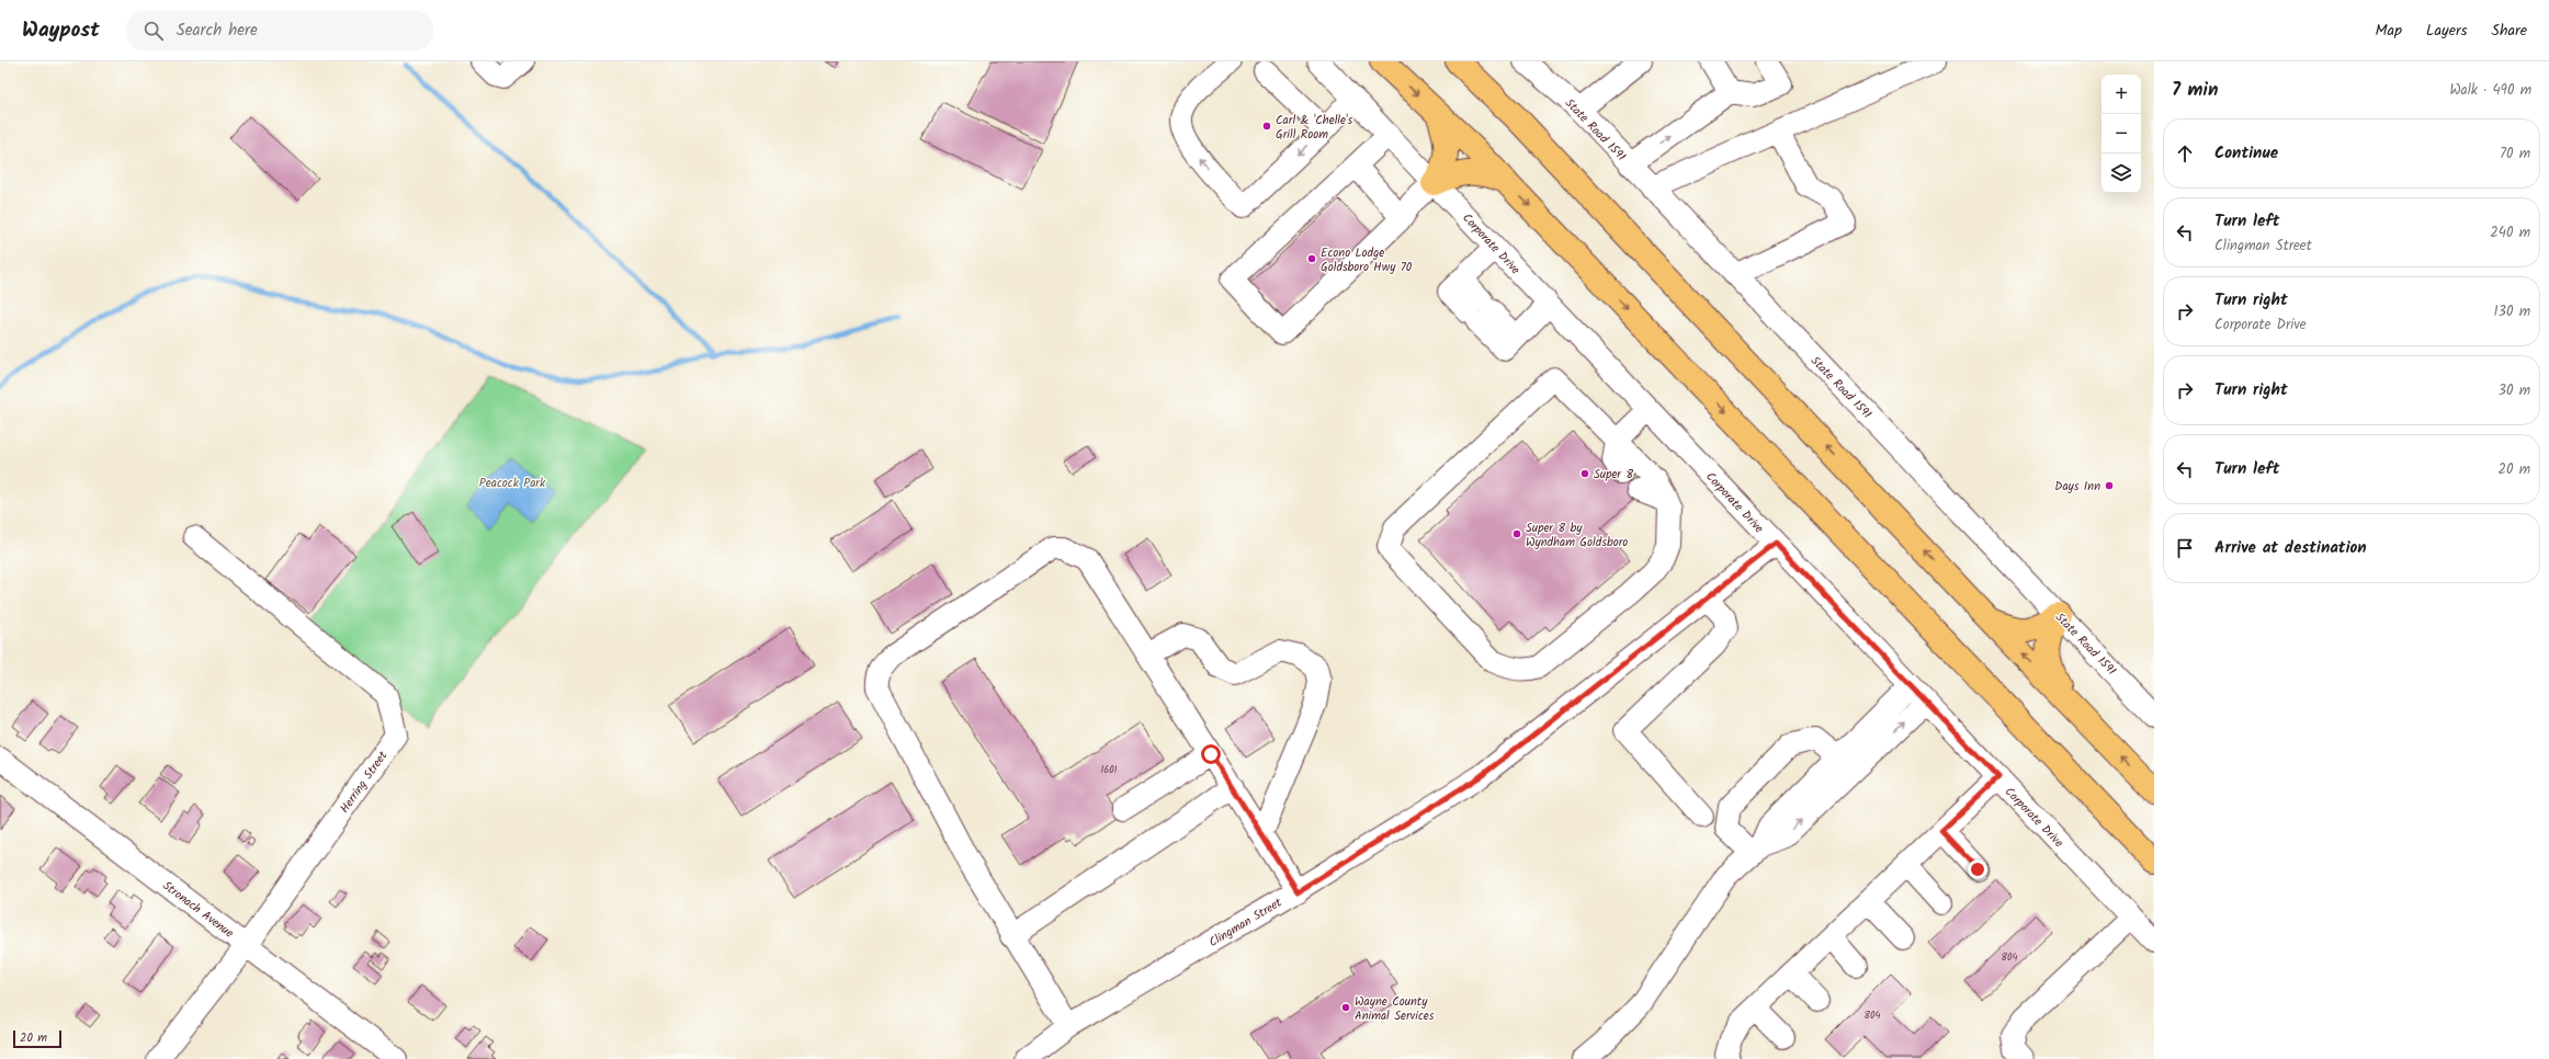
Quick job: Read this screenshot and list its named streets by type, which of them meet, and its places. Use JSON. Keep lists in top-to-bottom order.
{
  "streets": {
    "street": [
      "State Road 1591",
      "Corporate Drive",
      "Herring Street",
      "Stronach Avenue",
      "Clingman Street"
    ]
  },
  "crossings": [
    ["Corporate Drive", "Clingman Street"],
    ["Herring Street", "Stronach Avenue"]
  ],
  "parks": ["Peacock Park"],
  "places": [
    "Carl & 'Chelle's Grill Room",
    "Econo Lodge Goldsboro Hwy 70",
    "Super 8",
    "Days Inn",
    "Super 8 by Wyndham Goldsboro",
    "Wayne County Animal Services"
  ],
  "house_numbers": ["1601", "804", "804"],
  "scale_bar": "20 m",
  "page": {
    "header": "Waypost",
    "search": "Search here",
    "nav": ["Map", "Layers", "Share"],
    "heading": ["7 min", "Walk · 490 m"],
    "map_buttons": ["+", "−"],
    "list": [
      ["Continue", "70 m"],
      ["Turn left", "Clingman Street", "240 m"],
      ["Turn right", "Corporate Drive", "130 m"],
      ["Turn right", "30 m"],
      ["Turn left", "20 m"],
      "Arrive at destination"
    ],
    "scale": "20 m"
  }
}
